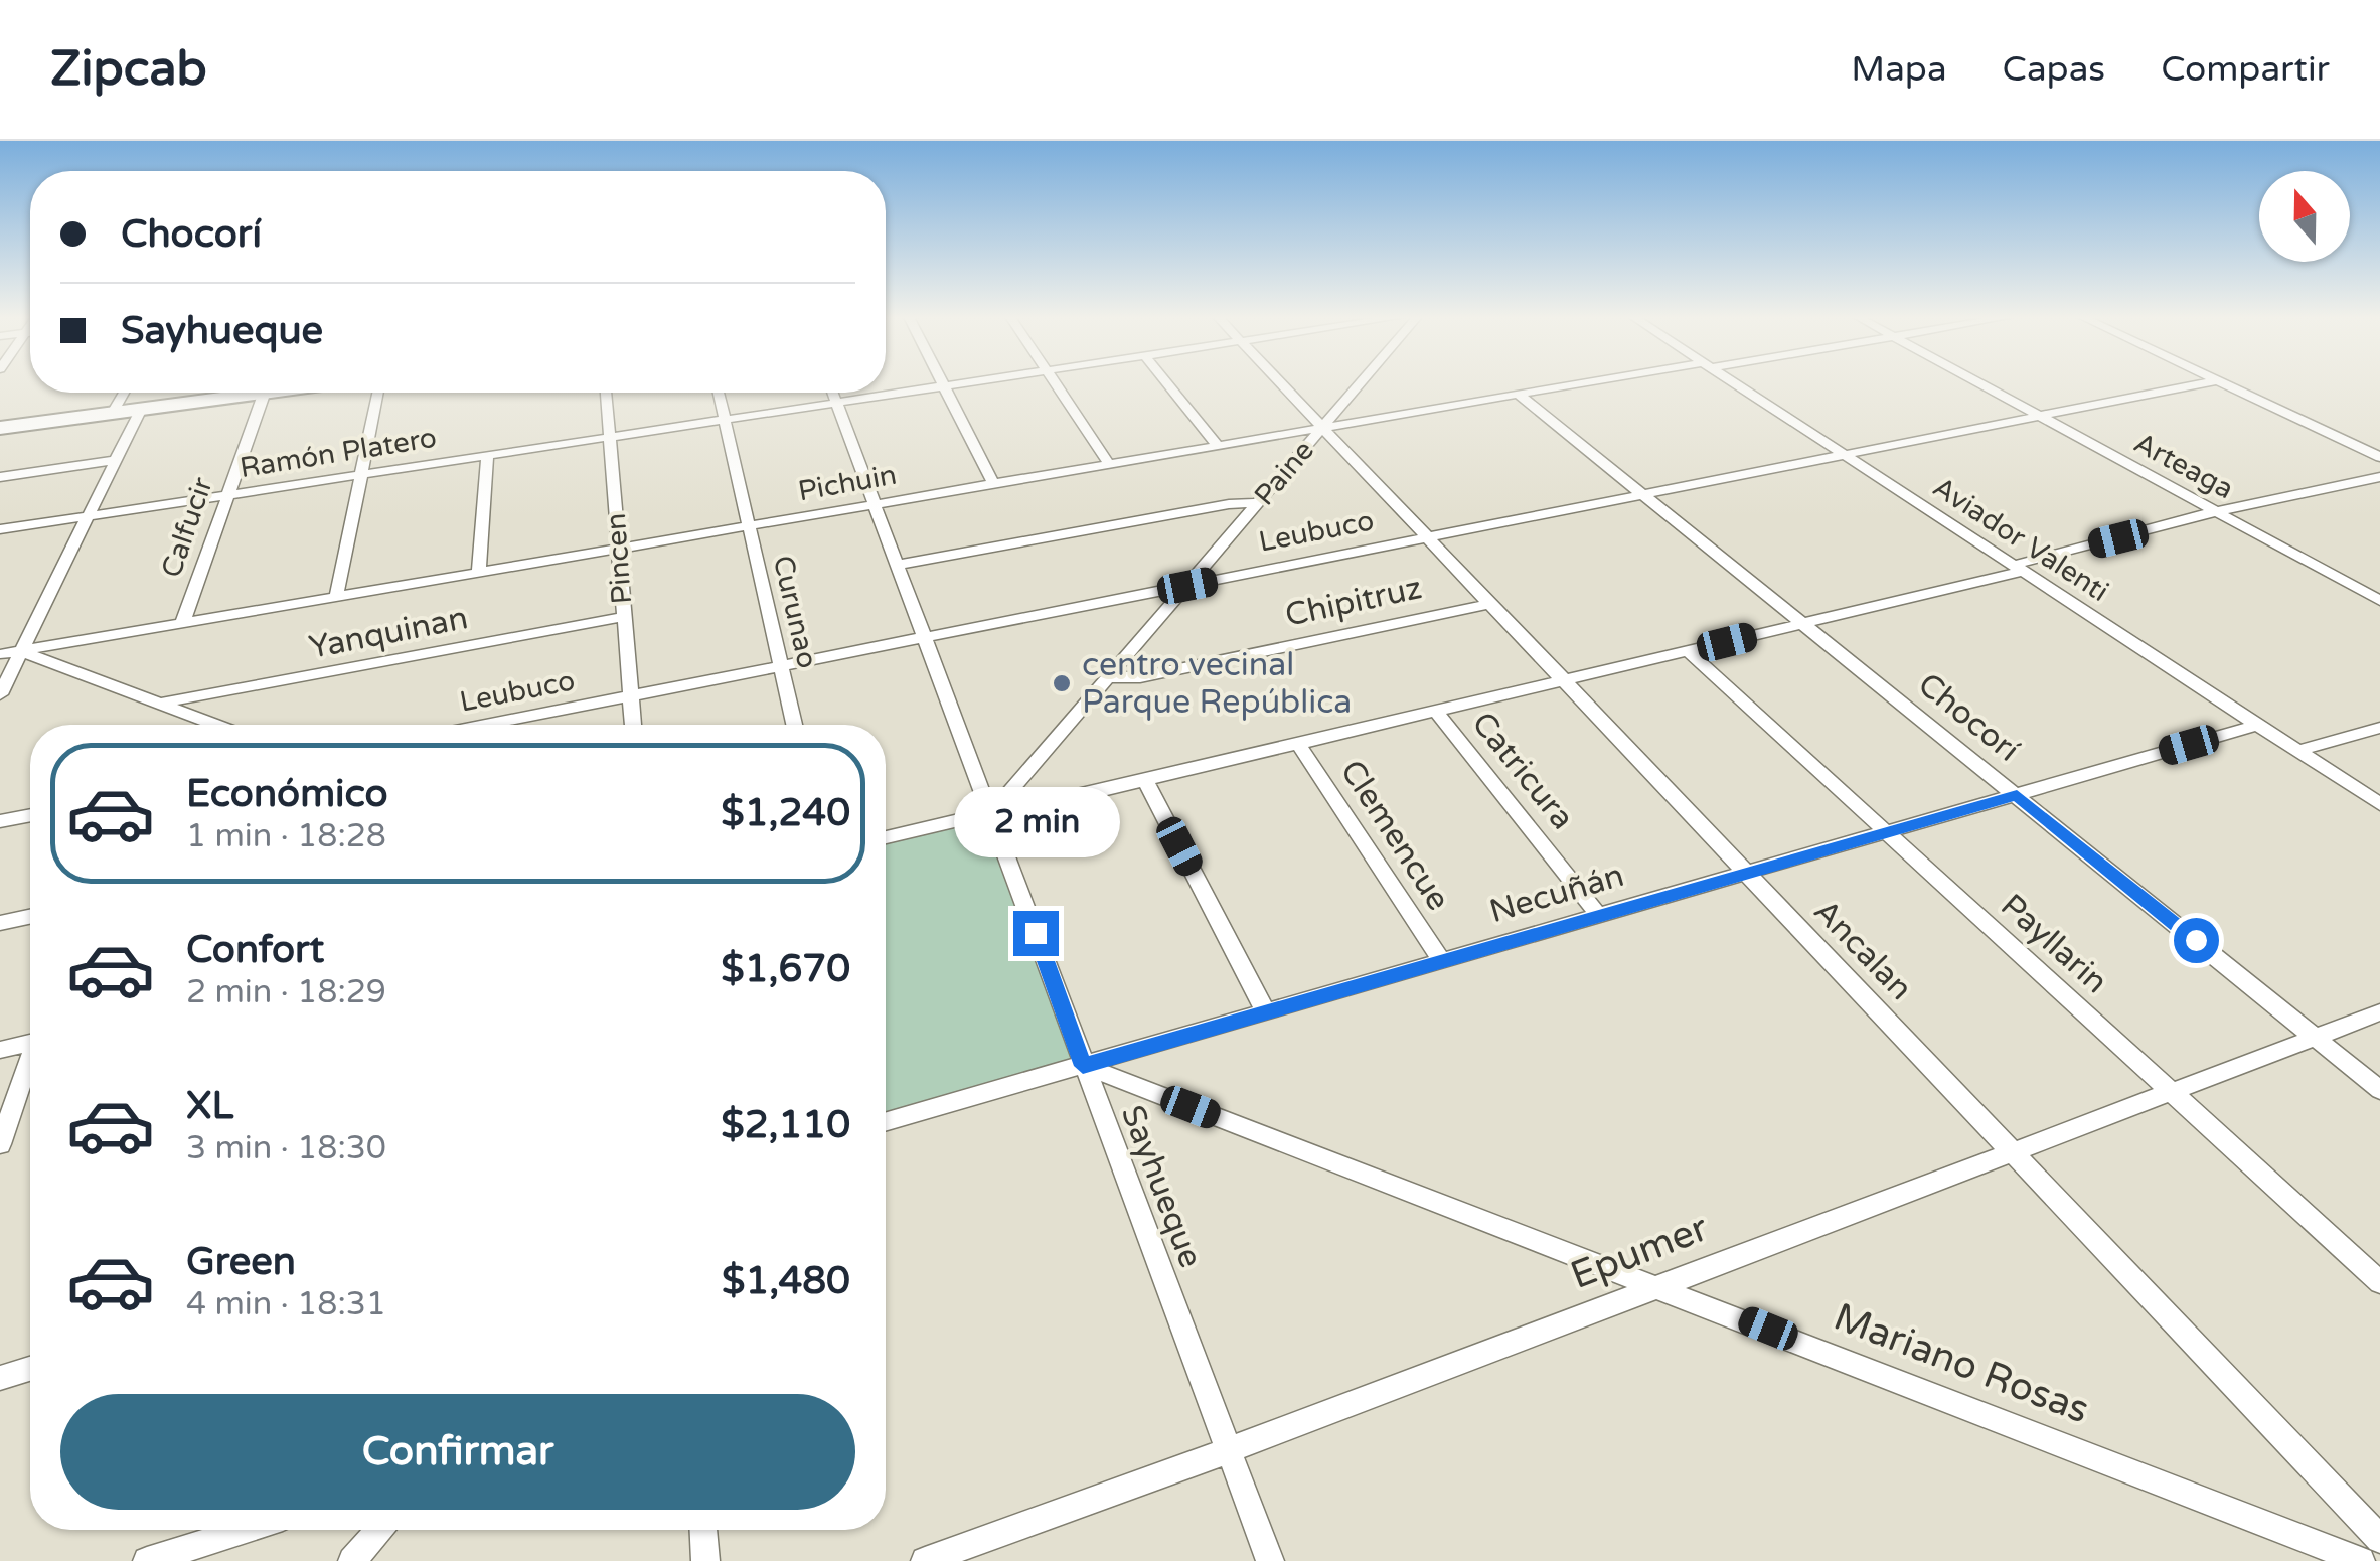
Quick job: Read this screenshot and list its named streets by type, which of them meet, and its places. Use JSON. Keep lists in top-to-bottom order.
{
  "streets": {
    "street": [
      "Ramón Platero",
      "Arteaga",
      "Paine",
      "Pichuin",
      "Calfucir",
      "Leubuco",
      "Aviador Valenti",
      "Pincen",
      "Chipitruz",
      "Curunao",
      "Yanquinan",
      "Chocorí",
      "Catricura",
      "Clemencue",
      "Necuñán",
      "Payllarin",
      "Ancalan",
      "Sayhueque",
      "Epumer",
      "Mariano Rosas"
    ]
  },
  "crossings": [
    ["Ramón Platero", "Calfucir"],
    ["Ramón Platero", "Pincen"],
    ["Ramón Platero", "Curunao"],
    ["Ramón Platero", "Sayhueque"],
    ["Arteaga", "Leubuco"],
    ["Paine", "Pichuin"],
    ["Paine", "Leubuco"],
    ["Paine", "Chipitruz"],
    ["Paine", "Ancalan"],
    ["Paine", "Sayhueque"],
    ["Pichuin", "Calfucir"],
    ["Pichuin", "Pincen"],
    ["Pichuin", "Curunao"],
    ["Pichuin", "Chocorí"],
    ["Pichuin", "Ancalan"],
    ["Pichuin", "Sayhueque"],
    ["Leubuco", "Aviador Valenti"],
    ["Leubuco", "Pincen"],
    ["Leubuco", "Curunao"],
    ["Leubuco", "Chocorí"],
    ["Leubuco", "Ancalan"],
    ["Leubuco", "Sayhueque"],
    ["Aviador Valenti", "Necuñán"],
    ["Pincen", "Yanquinan"],
    ["Chipitruz", "Ancalan"],
    ["Chocorí", "Necuñán"],
    ["Chocorí", "Epumer"],
    ["Catricura", "Necuñán"],
    ["Clemencue", "Necuñán"],
    ["Necuñán", "Payllarin"],
    ["Necuñán", "Ancalan"],
    ["Necuñán", "Sayhueque"],
    ["Necuñán", "Mariano Rosas"],
    ["Payllarin", "Epumer"],
    ["Ancalan", "Epumer"],
    ["Sayhueque", "Epumer"],
    ["Sayhueque", "Mariano Rosas"],
    ["Epumer", "Mariano Rosas"]
  ],
  "places": ["centro vecinal Parque República"],
  "north": "top",
  "page": {
    "header": "Zipcab",
    "nav": ["Mapa", "Capas", "Compartir"],
    "banner": ["Chocorí", "Sayhueque"],
    "list": [
      {
        "name": "Económico",
        "note": "1 min · 18:28",
        "value": "$1,240"
      },
      {
        "name": "Confort",
        "note": "2 min · 18:29",
        "value": "$1,670"
      },
      {
        "name": "XL",
        "note": "3 min · 18:30",
        "value": "$2,110"
      },
      {
        "name": "Green",
        "note": "4 min · 18:31",
        "value": "$1,480"
      }
    ],
    "bubble": "2 min",
    "buttons": "Confirmar"
  }
}
